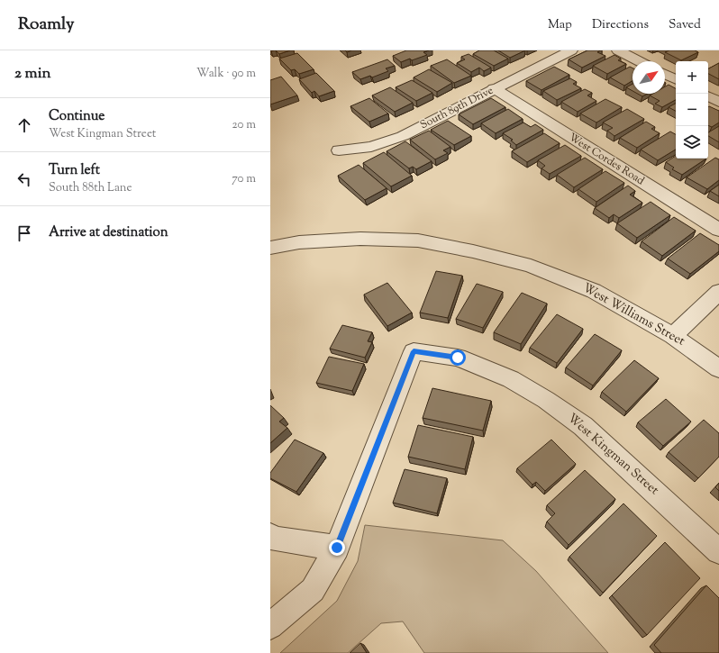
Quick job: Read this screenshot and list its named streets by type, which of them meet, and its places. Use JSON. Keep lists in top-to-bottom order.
{
  "streets": {
    "street": [
      "South 89th Drive",
      "West Cordes Road",
      "West Williams Street",
      "West Kingman Street"
    ]
  },
  "crossings": [
    ["South 89th Drive", "West Cordes Road"]
  ],
  "north": "top right",
  "page": {
    "header": "Roamly",
    "nav": ["Map", "Directions", "Saved"],
    "heading": ["2 min", "Walk · 90 m"],
    "map_buttons": ["+", "−"],
    "list": [
      ["Continue", "West Kingman Street", "20 m"],
      ["Turn left", "South 88th Lane", "70 m"],
      "Arrive at destination"
    ]
  }
}
